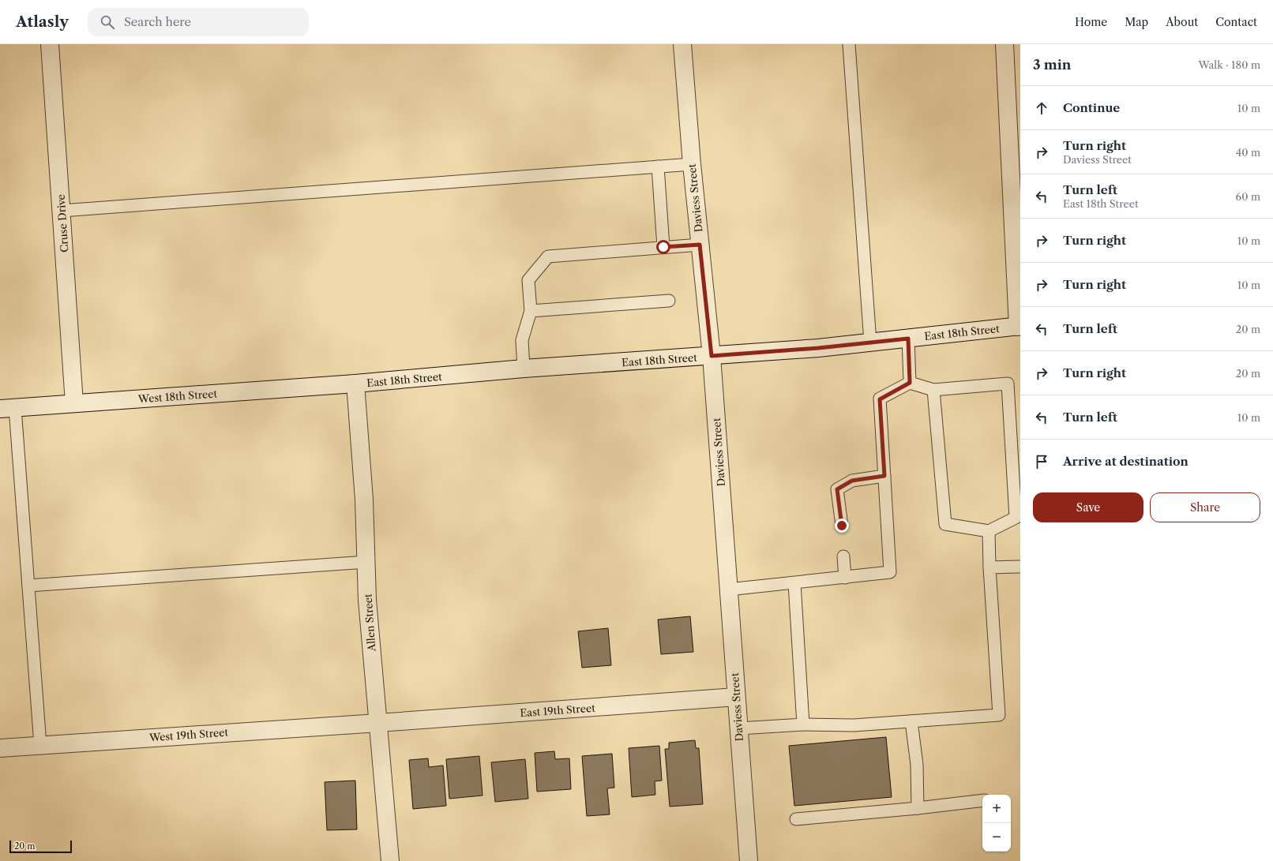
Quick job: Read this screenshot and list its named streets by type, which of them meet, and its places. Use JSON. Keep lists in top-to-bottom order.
{
  "streets": {
    "street": [
      "Daviess Street",
      "Cruse Drive",
      "East 18th Street",
      "West 18th Street",
      "Allen Street",
      "East 19th Street",
      "West 19th Street"
    ]
  },
  "crossings": [
    ["Daviess Street", "East 18th Street"],
    ["Daviess Street", "East 19th Street"],
    ["Cruse Drive", "West 18th Street"],
    ["East 18th Street", "West 18th Street"],
    ["East 18th Street", "Allen Street"],
    ["West 18th Street", "Allen Street"],
    ["Allen Street", "East 19th Street"],
    ["Allen Street", "West 19th Street"],
    ["East 19th Street", "West 19th Street"]
  ],
  "scale_bar": "20 m",
  "page": {
    "header": "Atlasly",
    "search": "Search here",
    "nav": [
      "Home",
      "Map",
      "About",
      "Contact"
    ],
    "heading": ["3 min", "Walk · 180 m"],
    "list": [
      ["Continue", "10 m"],
      ["Turn right", "Daviess Street", "40 m"],
      ["Turn left", "East 18th Street", "60 m"],
      ["Turn right", "10 m"],
      ["Turn right", "10 m"],
      ["Turn left", "20 m"],
      ["Turn right", "20 m"],
      ["Turn left", "10 m"],
      "Arrive at destination"
    ],
    "buttons": ["Save", "Share"],
    "map_buttons": ["+", "−"],
    "scale": "20 m"
  }
}
